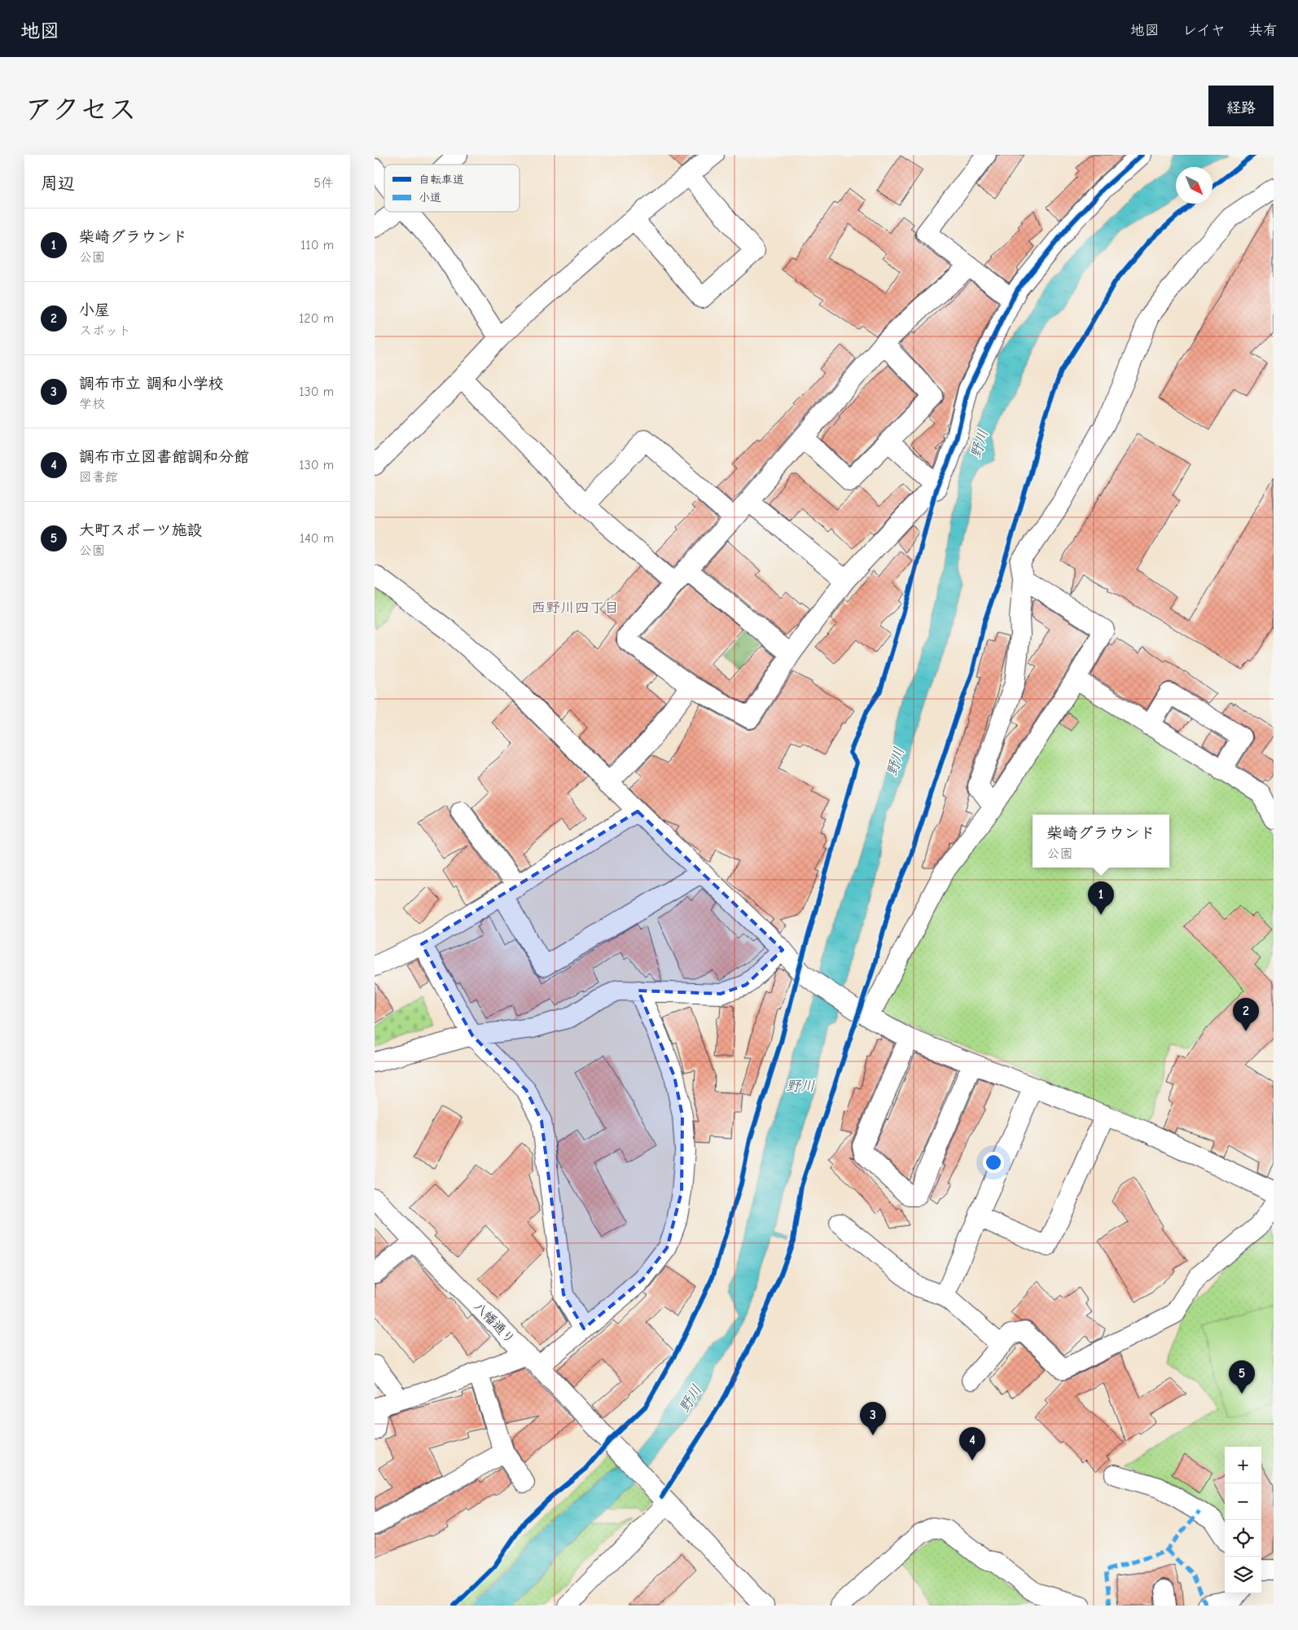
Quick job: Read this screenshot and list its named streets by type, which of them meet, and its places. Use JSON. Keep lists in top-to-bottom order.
{
  "streets": {
    "street": ["八幡通り"]
  },
  "districts": ["西野川四丁目"],
  "water": ["野川"],
  "legend": ["自転車道", "小道"],
  "north": "bottom right",
  "page": {
    "header": "地図",
    "nav": ["地図", "レイヤ", "共有"],
    "title": "アクセス",
    "buttons": "経路",
    "heading": ["周辺", "5件"],
    "list": [
      {
        "mark": "1",
        "name": "柴崎グラウンド",
        "note": "公園",
        "value": "110 m"
      },
      {
        "mark": "2",
        "name": "小屋",
        "note": "スポット",
        "value": "120 m"
      },
      {
        "mark": "3",
        "name": "調布市立 調和小学校",
        "note": "学校",
        "value": "130 m"
      },
      {
        "mark": "4",
        "name": "調布市立図書館調和分館",
        "note": "図書館",
        "value": "130 m"
      },
      {
        "mark": "5",
        "name": "大町スポーツ施設",
        "note": "公園",
        "value": "140 m"
      }
    ],
    "popup": ["柴崎グラウンド", "公園"],
    "pins": [
      "1",
      "2",
      "5",
      "3",
      "4"
    ],
    "map_buttons": ["+", "−"]
  }
}
